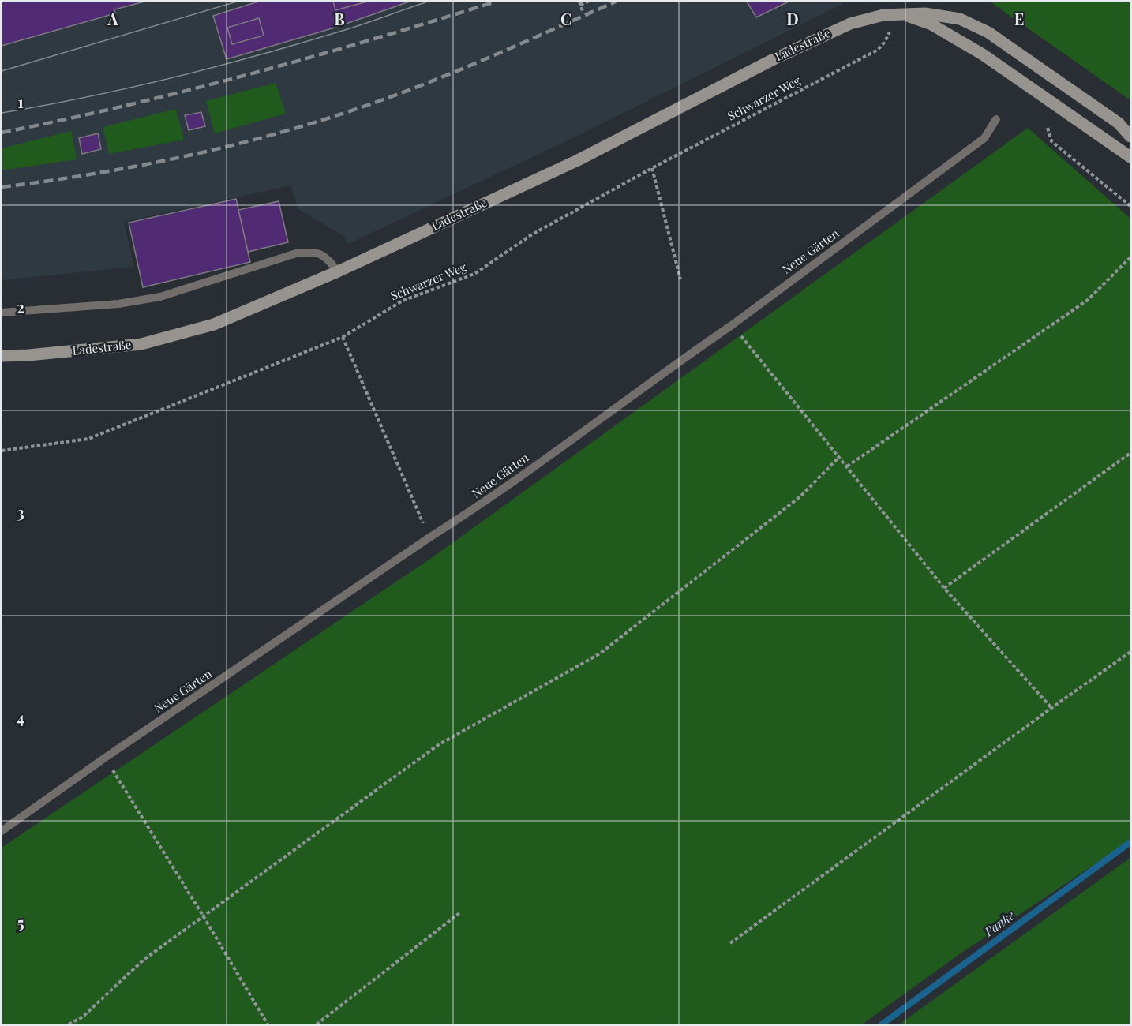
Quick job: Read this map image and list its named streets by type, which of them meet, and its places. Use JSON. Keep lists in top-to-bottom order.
{
  "streets": {
    "street": ["Ladestraße"],
    "lane": ["Neue Gärten"],
    "path": ["Schwarzer Weg"]
  },
  "crossings": [
    ["Ladestraße", "Schwarzer Weg"]
  ],
  "water": ["Panke"],
  "grid": {
    "columns": [
      "A",
      "B",
      "C",
      "D",
      "E"
    ],
    "rows": [
      "1",
      "2",
      "3",
      "4",
      "5"
    ]
  }
}
